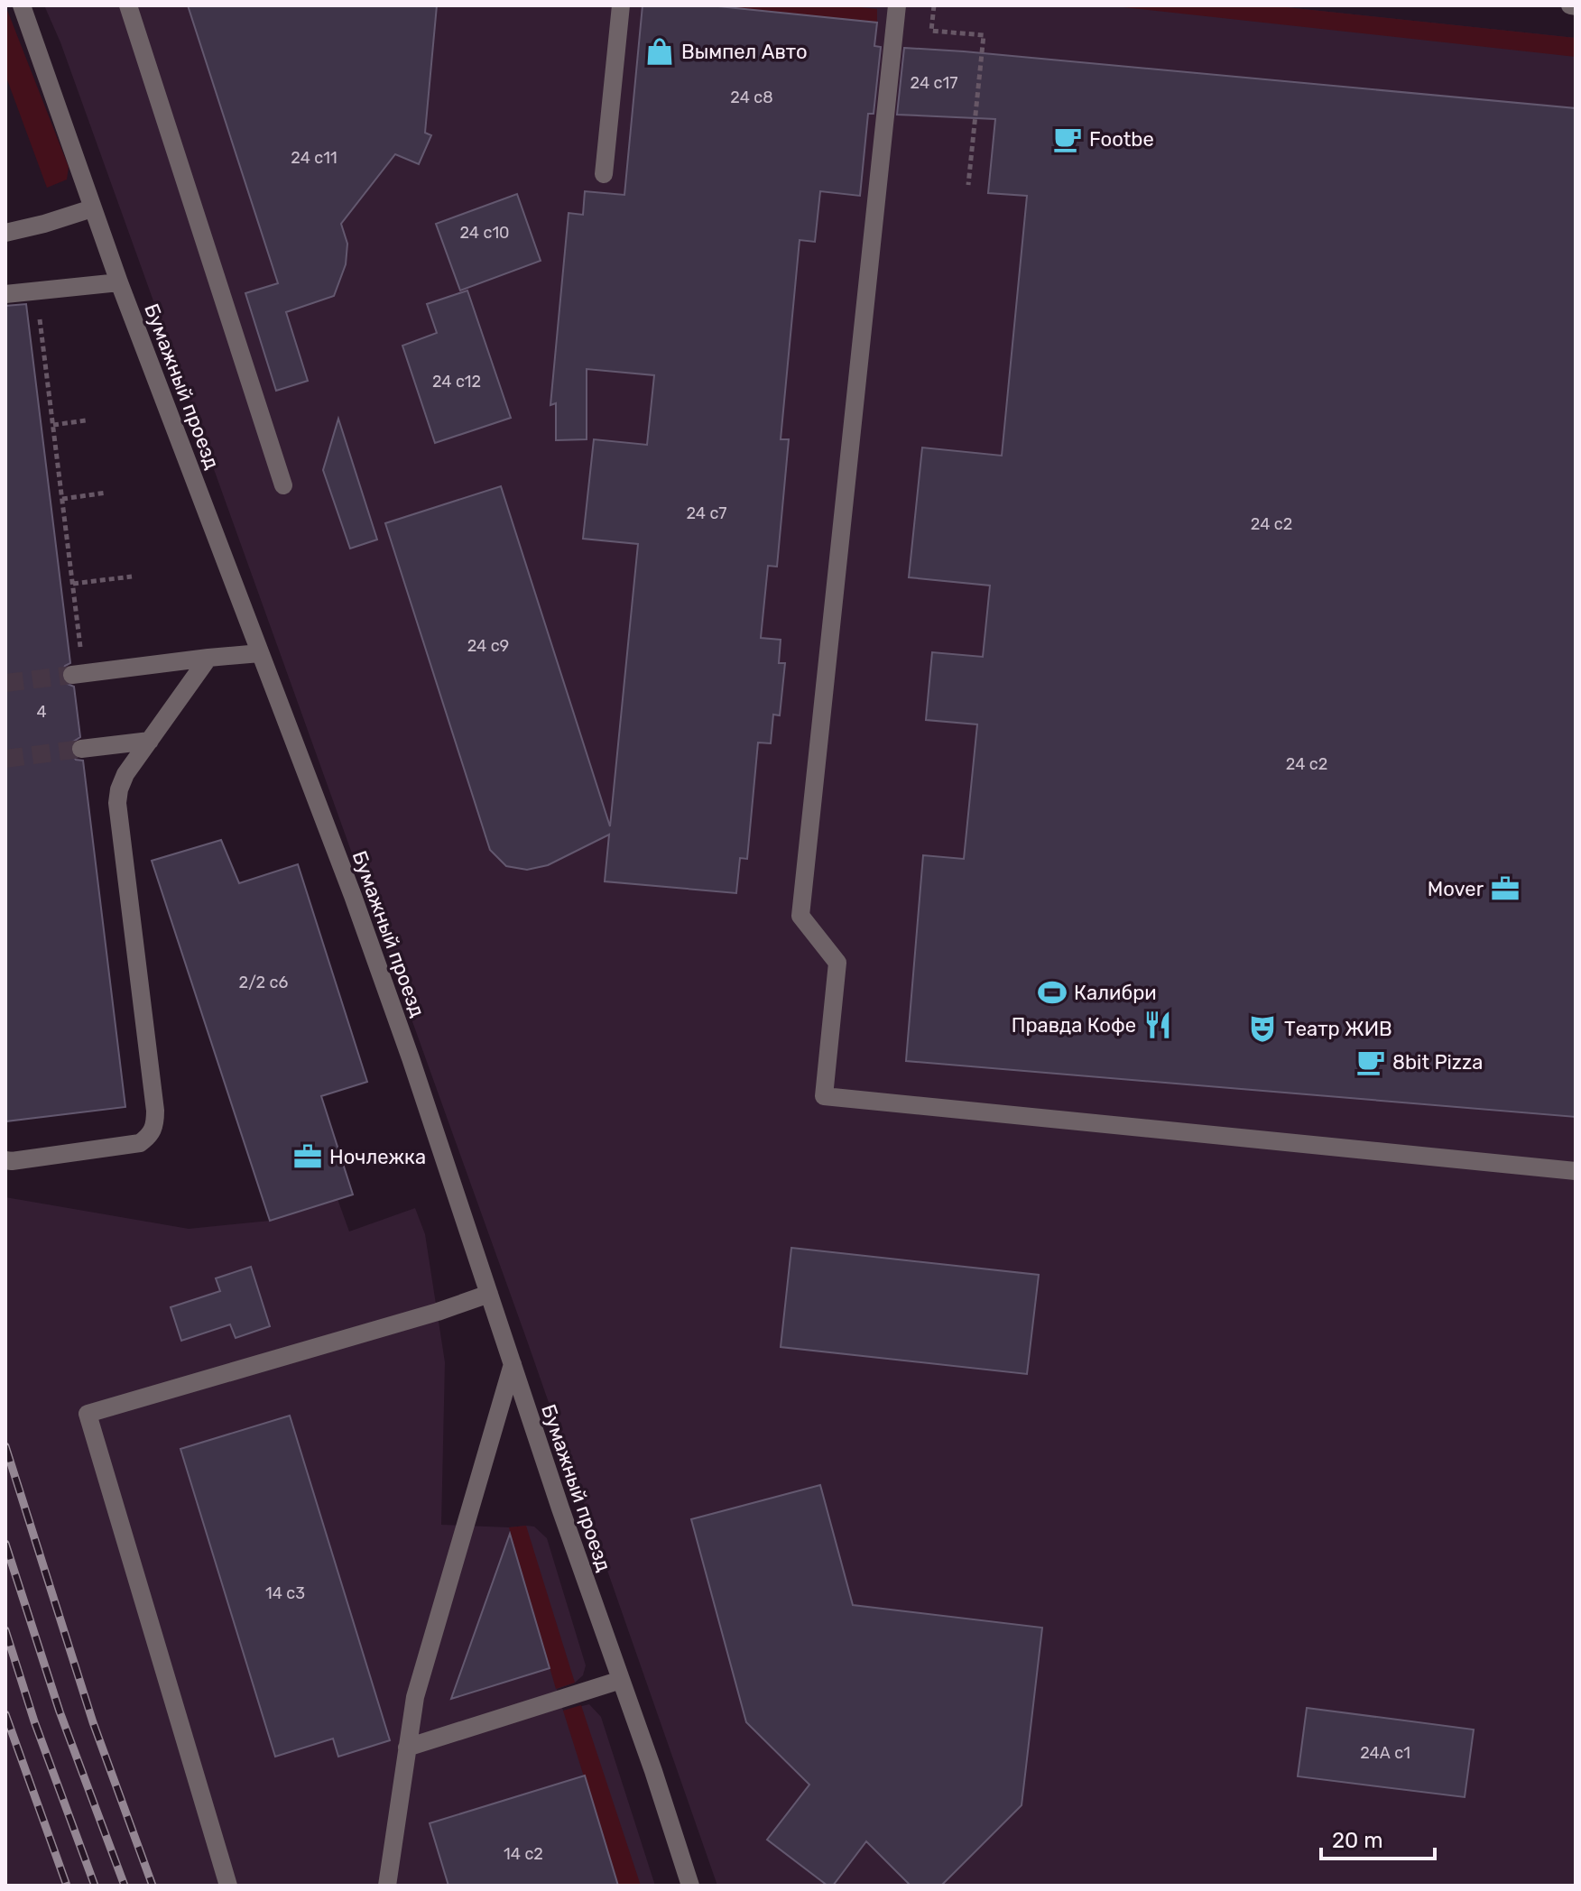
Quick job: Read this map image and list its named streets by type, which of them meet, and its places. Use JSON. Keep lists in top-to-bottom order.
{
  "streets": {
    "street": ["Бумажный проезд"]
  },
  "places": {
    "shop": ["Вымпел Авто"],
    "cafe": ["Footbe", "8bit Pizza"],
    "office": ["Mover", "Ночлежка"],
    "sports": ["Калибри"],
    "restaurant": ["Правда Кофе"],
    "theatre": ["Театр ЖИВ"]
  },
  "house_numbers": [
    "24 с17",
    "24 с8",
    "24 с11",
    "24 с10",
    "24 с12",
    "24 с7",
    "24 с2",
    "24 с9",
    "4",
    "24 с2",
    "2/2 с6",
    "14 с3",
    "24А с1",
    "14 с2"
  ],
  "scale_bar": "20 m"
}
